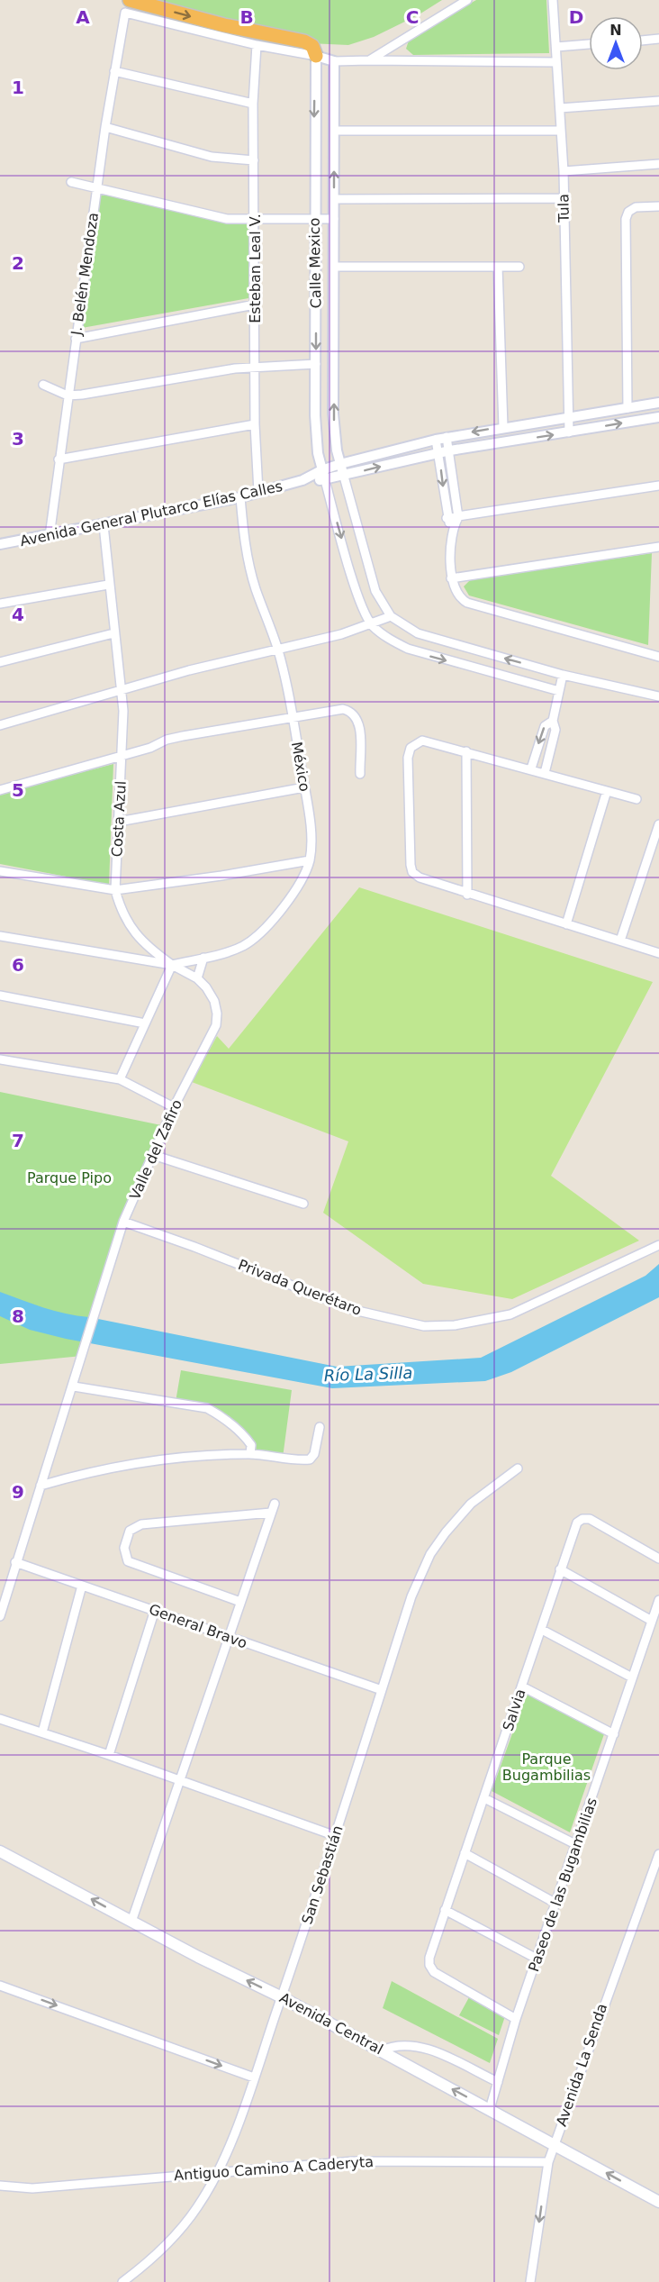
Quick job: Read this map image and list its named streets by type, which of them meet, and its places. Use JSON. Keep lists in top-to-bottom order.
{
  "streets": {
    "main road": ["Avenida Central"],
    "street": [
      "Tula",
      "Calle Mexico",
      "Esteban Leal V.",
      "J. Belén Mendoza",
      "Avenida General Plutarco Elías Calles",
      "México",
      "Costa Azul",
      "Valle del Zafiro",
      "Privada Querétaro",
      "General Bravo",
      "Salvia",
      "San Sebastián",
      "Paseo de las Bugambilias",
      "Avenida La Senda",
      "Antiguo Camino A Caderyta"
    ]
  },
  "crossings": [
    ["Tula", "Avenida General Plutarco Elías Calles"],
    ["Calle Mexico", "Avenida General Plutarco Elías Calles"],
    ["Esteban Leal V.", "Avenida General Plutarco Elías Calles"],
    ["J. Belén Mendoza", "Avenida General Plutarco Elías Calles"],
    ["Avenida General Plutarco Elías Calles", "México"],
    ["Avenida General Plutarco Elías Calles", "Costa Azul"],
    ["México", "Costa Azul"],
    ["México", "Valle del Zafiro"],
    ["Costa Azul", "Valle del Zafiro"],
    ["Valle del Zafiro", "Privada Querétaro"],
    ["Valle del Zafiro", "General Bravo"],
    ["General Bravo", "San Sebastián"],
    ["Salvia", "Paseo de las Bugambilias"],
    ["San Sebastián", "Avenida Central"],
    ["San Sebastián", "Antiguo Camino A Caderyta"],
    ["Paseo de las Bugambilias", "Avenida Central"],
    ["Avenida Central", "Avenida La Senda"],
    ["Avenida La Senda", "Antiguo Camino A Caderyta"]
  ],
  "one_way": ["Avenida Central"],
  "water": ["Río La Silla"],
  "parks": ["Parque Pipo", "Parque Bugambilias"],
  "north": "top",
  "grid": {
    "columns": [
      "A",
      "B",
      "C",
      "D"
    ],
    "rows": [
      "1",
      "2",
      "3",
      "4",
      "5",
      "6",
      "7",
      "8",
      "9"
    ]
  }
}
